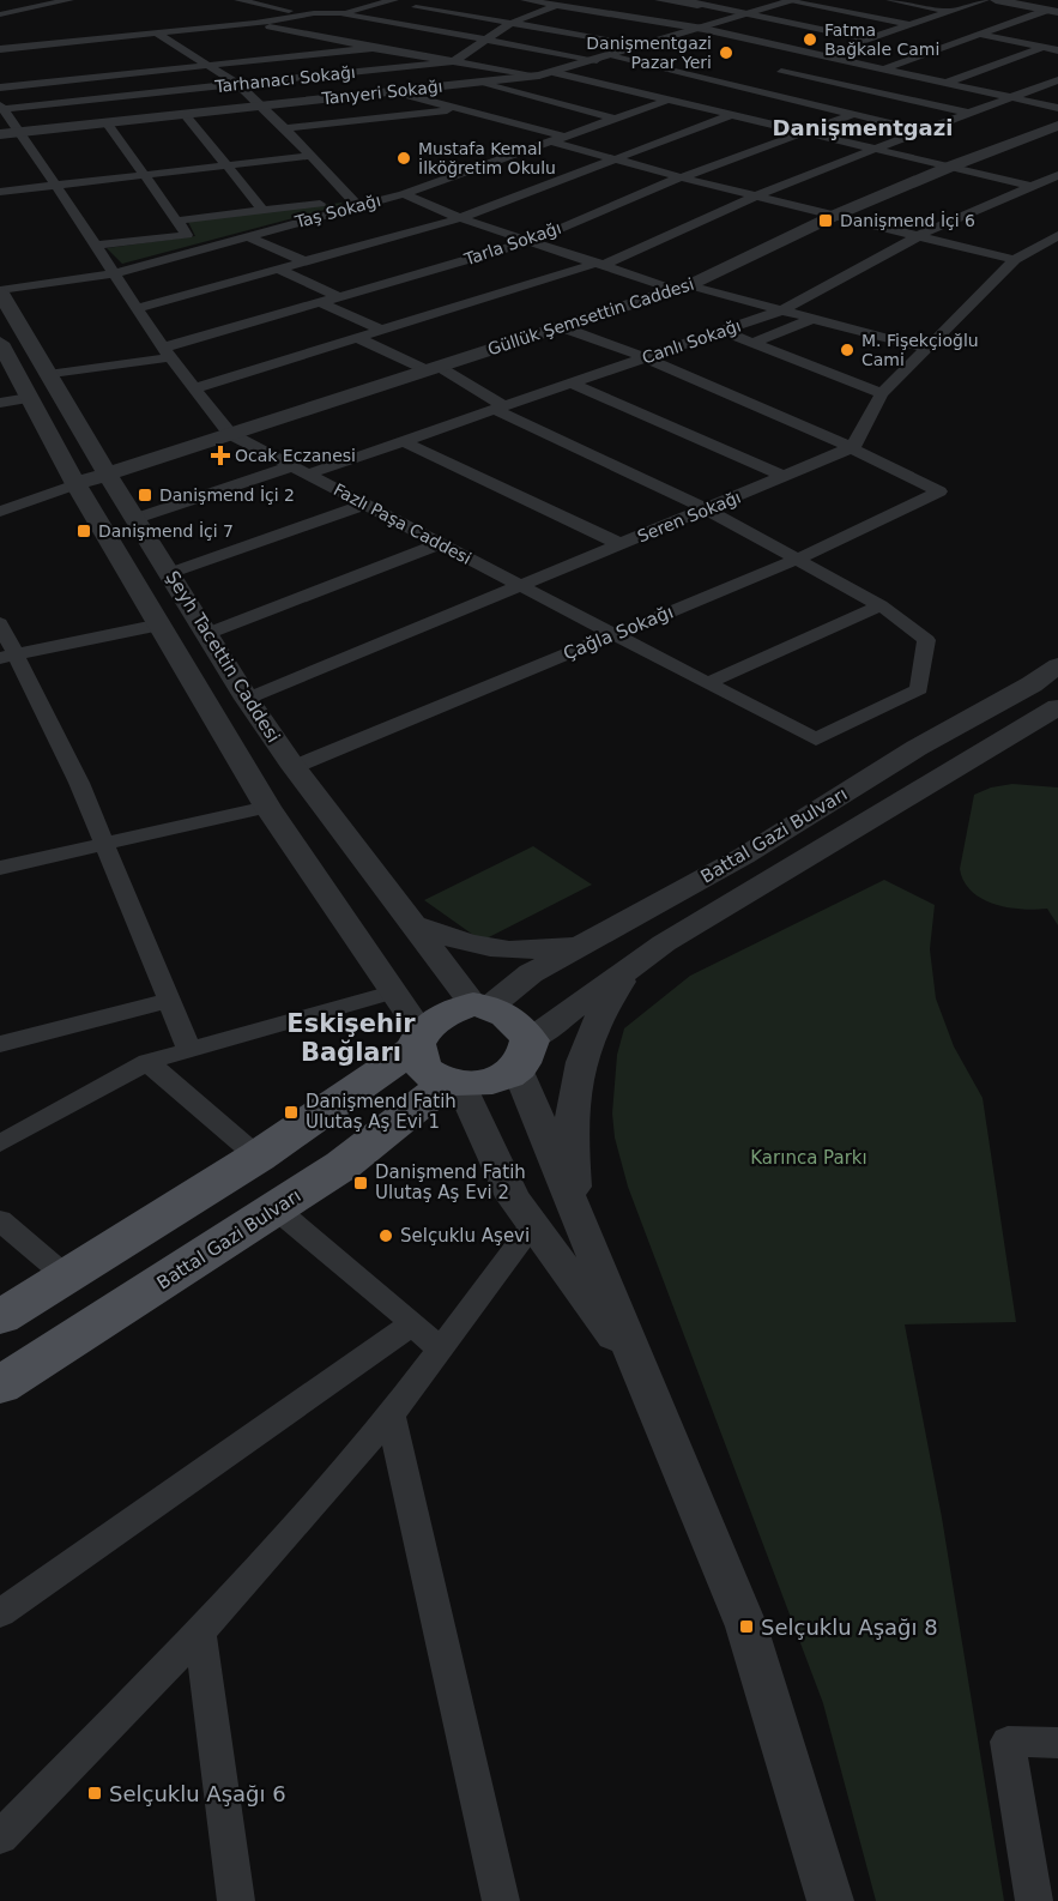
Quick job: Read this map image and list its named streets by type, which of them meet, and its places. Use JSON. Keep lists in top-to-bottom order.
{
  "streets": {
    "main road": ["Battal Gazi Bulvarı"],
    "street": [
      "Tarhanacı Sokağı",
      "Tanyeri Sokağı",
      "Taş Sokağı",
      "Tarla Sokağı",
      "Güllük Şemsettin Caddesi",
      "Canlı Sokağı",
      "Seren Sokağı",
      "Fazlı Paşa Caddesi",
      "Çağla Sokağı",
      "Şeyh Tacettin Caddesi"
    ]
  },
  "crossings": [
    ["Tarhanacı Sokağı", "Fazlı Paşa Caddesi"],
    ["Tanyeri Sokağı", "Fazlı Paşa Caddesi"],
    ["Taş Sokağı", "Fazlı Paşa Caddesi"],
    ["Taş Sokağı", "Şeyh Tacettin Caddesi"],
    ["Tarla Sokağı", "Fazlı Paşa Caddesi"],
    ["Tarla Sokağı", "Şeyh Tacettin Caddesi"],
    ["Güllük Şemsettin Caddesi", "Fazlı Paşa Caddesi"],
    ["Güllük Şemsettin Caddesi", "Şeyh Tacettin Caddesi"],
    ["Canlı Sokağı", "Fazlı Paşa Caddesi"],
    ["Seren Sokağı", "Fazlı Paşa Caddesi"],
    ["Seren Sokağı", "Çağla Sokağı"],
    ["Seren Sokağı", "Şeyh Tacettin Caddesi"],
    ["Fazlı Paşa Caddesi", "Çağla Sokağı"],
    ["Çağla Sokağı", "Şeyh Tacettin Caddesi"],
    ["Şeyh Tacettin Caddesi", "Battal Gazi Bulvarı"]
  ],
  "districts": ["Danişmentgazi", "Eskişehir Bağları"],
  "parks": ["Karınca Parkı"],
  "places": {
    "other": [
      "Fatma Bağkale Cami",
      "Danişmentgazi Pazar Yeri",
      "Mustafa Kemal İlköğretim Okulu",
      "M. Fişekçioğlu Cami",
      "Selçuklu Aşevi"
    ],
    "transit": [
      "Danişmend İçi 6",
      "Danişmend İçi 2",
      "Danişmend İçi 7",
      "Danişmend Fatih Ulutaş Aş Evi 1",
      "Danişmend Fatih Ulutaş Aş Evi 2",
      "Selçuklu Aşağı 8",
      "Selçuklu Aşağı 6"
    ],
    "health": ["Ocak Eczanesi"]
  }
}
